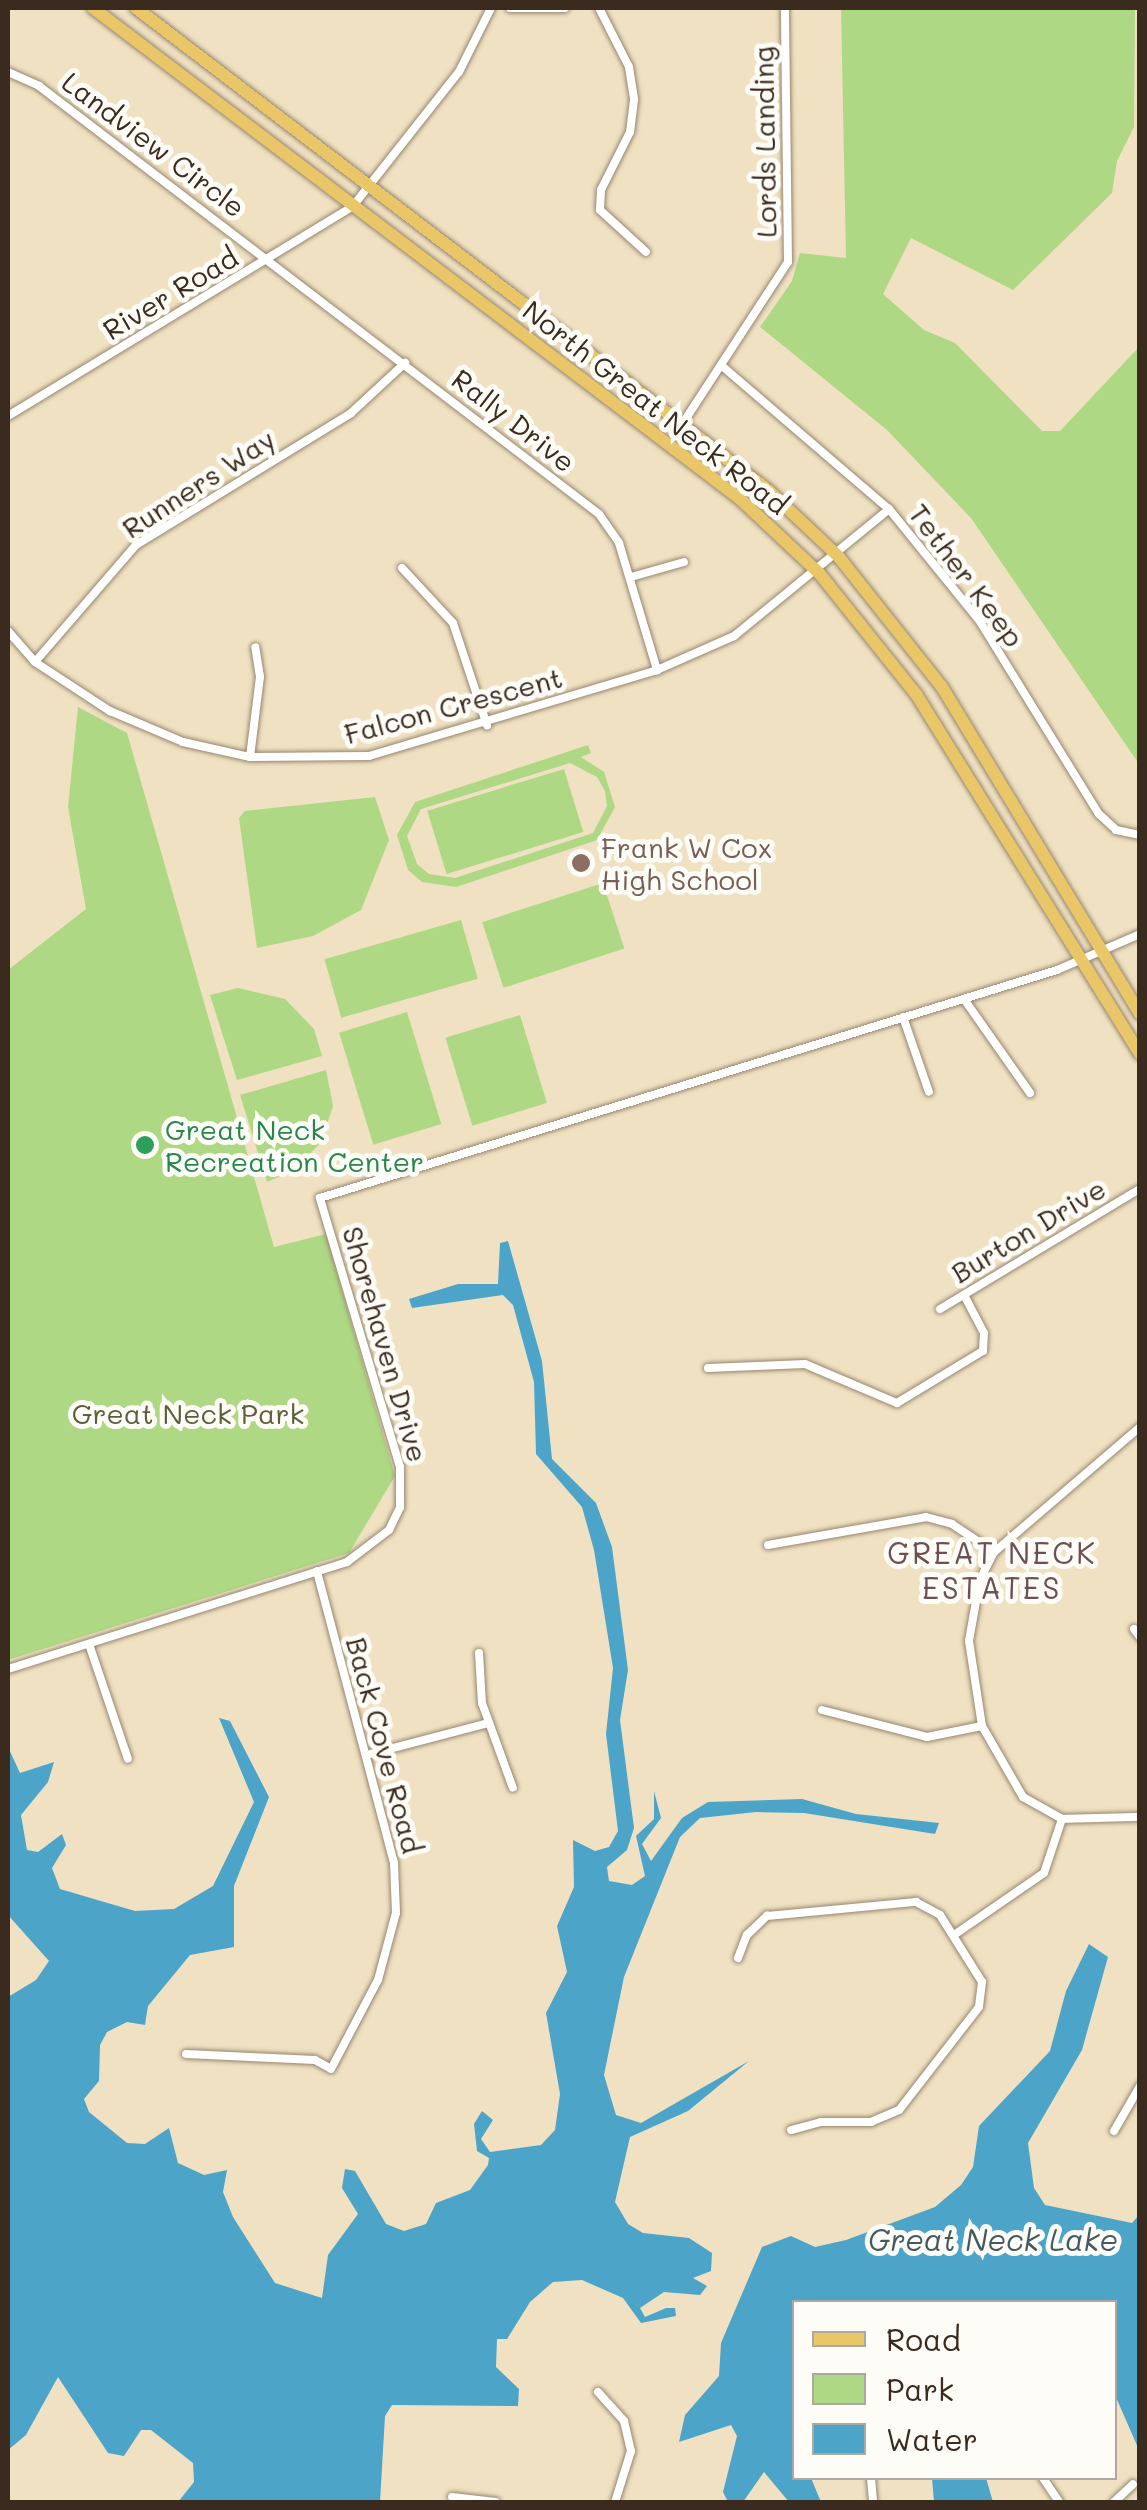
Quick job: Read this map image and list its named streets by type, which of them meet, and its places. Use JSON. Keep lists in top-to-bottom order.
{
  "streets": {
    "main road": ["North Great Neck Road"],
    "street": [
      "Lords Landing",
      "Landview Circle",
      "River Road",
      "Rally Drive",
      "Runners Way",
      "Tether Keep",
      "Falcon Crescent",
      "Burton Drive",
      "Shorehaven Drive",
      "Back Cove Road"
    ]
  },
  "crossings": [
    ["Lords Landing", "North Great Neck Road"],
    ["Lords Landing", "Tether Keep"],
    ["Landview Circle", "River Road"],
    ["Landview Circle", "Rally Drive"],
    ["River Road", "North Great Neck Road"],
    ["River Road", "Rally Drive"],
    ["North Great Neck Road", "Falcon Crescent"],
    ["North Great Neck Road", "Shorehaven Drive"],
    ["Rally Drive", "Runners Way"],
    ["Rally Drive", "Falcon Crescent"],
    ["Runners Way", "Falcon Crescent"],
    ["Tether Keep", "Falcon Crescent"],
    ["Shorehaven Drive", "Back Cove Road"]
  ],
  "districts": ["GREAT NECK ESTATES"],
  "water": ["Great Neck Lake"],
  "parks": ["Great Neck Park"],
  "places": ["Frank W Cox High School", "Great Neck Recreation Center"],
  "legend": ["Road", "Park", "Water"]
}
